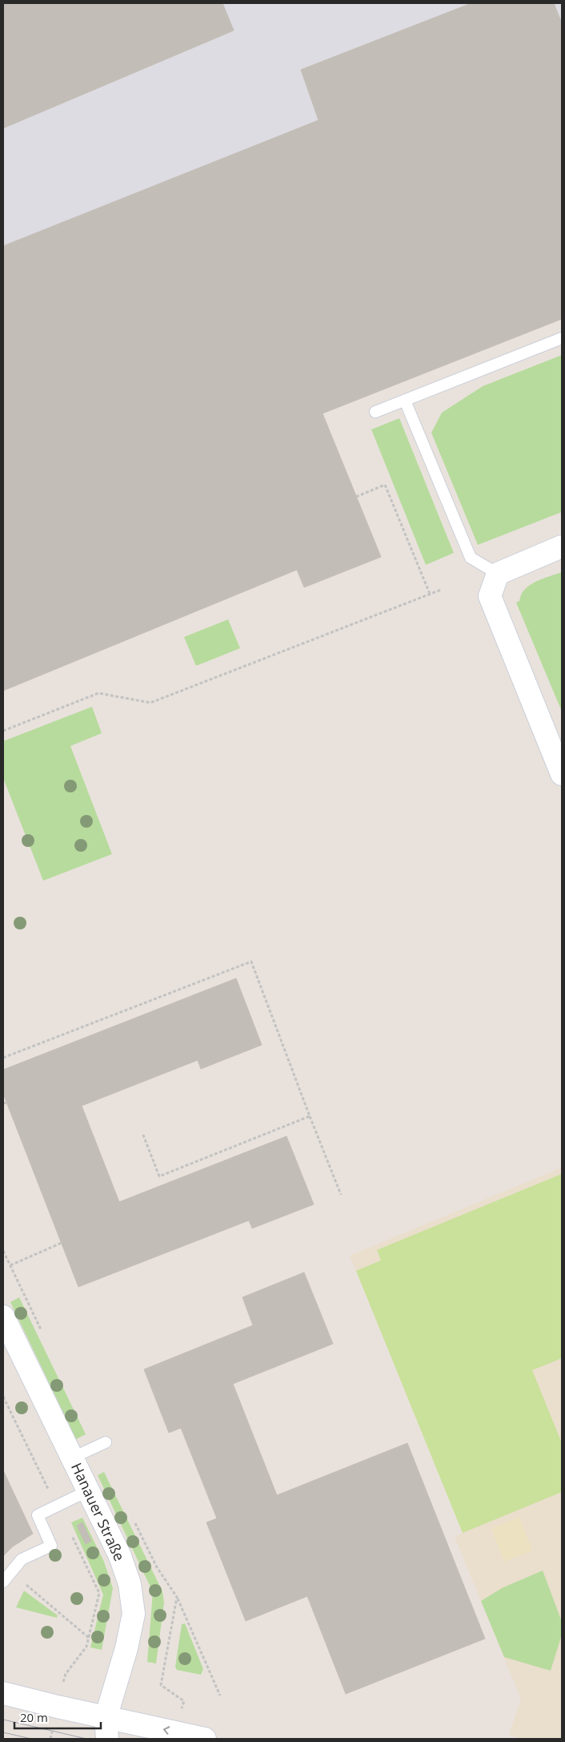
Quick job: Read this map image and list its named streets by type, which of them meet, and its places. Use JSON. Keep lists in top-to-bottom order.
{
  "streets": {
    "street": ["Hanauer Straße"]
  },
  "scale_bar": "20 m"
}
